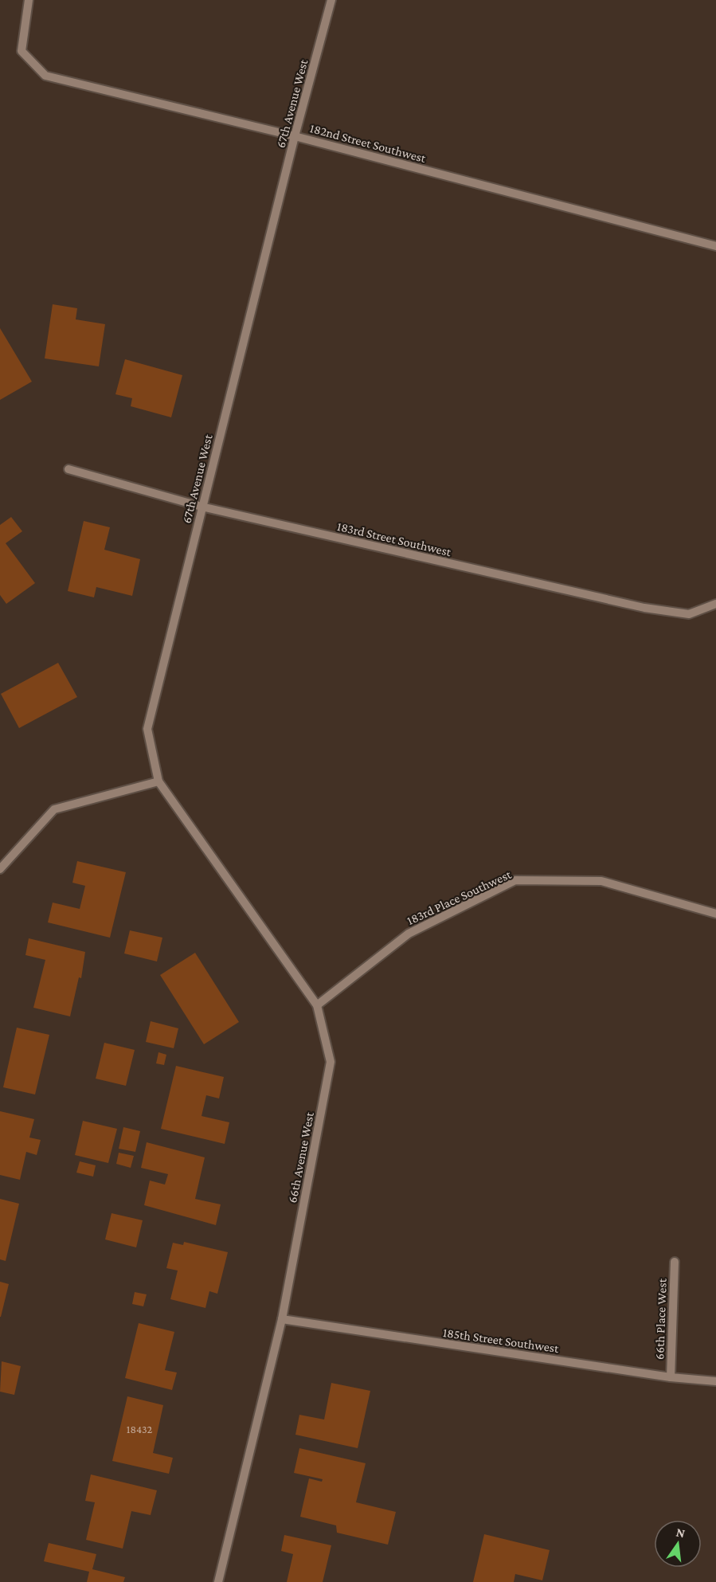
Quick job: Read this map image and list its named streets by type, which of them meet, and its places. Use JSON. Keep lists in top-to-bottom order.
{
  "streets": {
    "street": [
      "67th Avenue West",
      "182nd Street Southwest",
      "183rd Street Southwest",
      "183rd Place Southwest",
      "66th Avenue West",
      "66th Place West",
      "185th Street Southwest"
    ]
  },
  "crossings": [
    ["67th Avenue West", "182nd Street Southwest"],
    ["67th Avenue West", "183rd Street Southwest"],
    ["67th Avenue West", "66th Avenue West"],
    ["183rd Place Southwest", "66th Avenue West"],
    ["66th Avenue West", "185th Street Southwest"],
    ["66th Place West", "185th Street Southwest"]
  ],
  "house_numbers": ["18432"],
  "north": "top"
}
